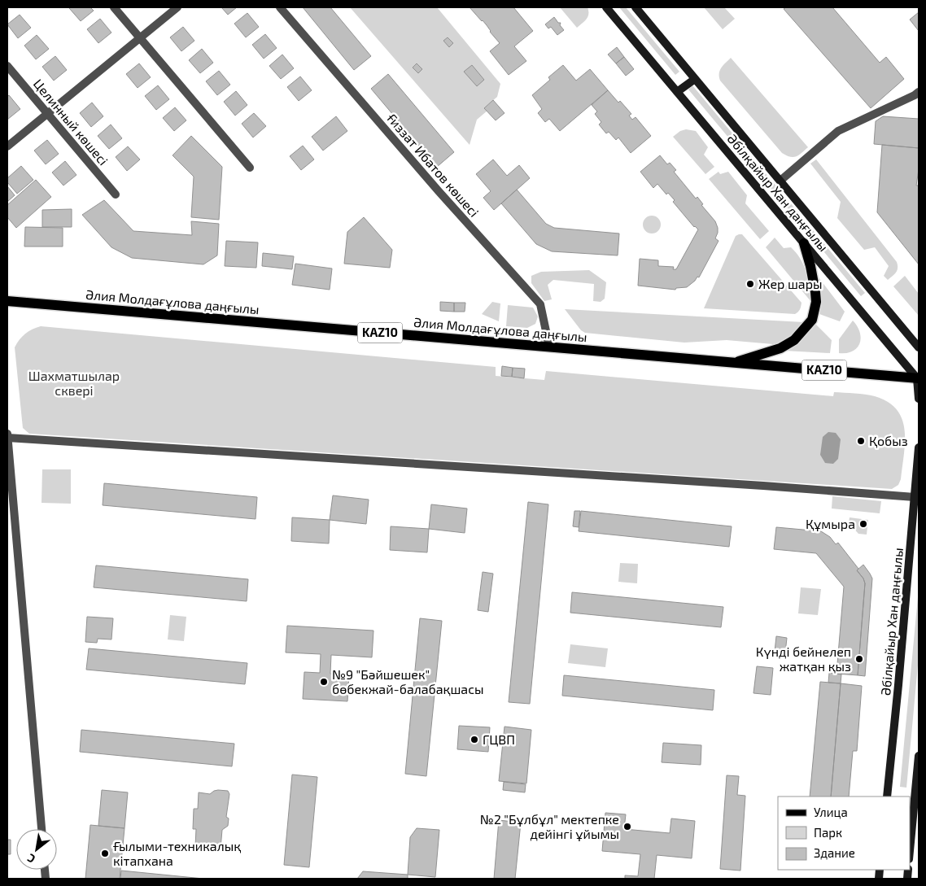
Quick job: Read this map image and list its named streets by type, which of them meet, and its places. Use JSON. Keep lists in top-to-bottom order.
{
  "streets": {
    "main road": ["Әбілқайыр Хан даңғылы", "Әлия Молдағұлова даңғылы", "KAZ10"],
    "street": ["Целинный көшесі", "Ғиззат Ибатов көшесі"]
  },
  "crossings": [
    ["Ғиззат Ибатов көшесі", "Әлия Молдағұлова даңғылы"],
    ["Әбілқайыр Хан даңғылы", "Әлия Молдағұлова даңғылы"]
  ],
  "parks": ["Шахматшылар сквері"],
  "places": [
    "Жер шары",
    "Қобыз",
    "Құмыра",
    "Күнді бейнелеп жатқан қыз",
    "№9 \"Бәйшешек\" бөбекжай-балабақшасы",
    "ГЦВП",
    "№2 \"Бұлбұл\" мектепке дейінгі ұйымы",
    "Ғылыми-техникалық кітапхана"
  ],
  "legend": ["Улица", "Парк", "Здание"],
  "north": "bottom left"
}
